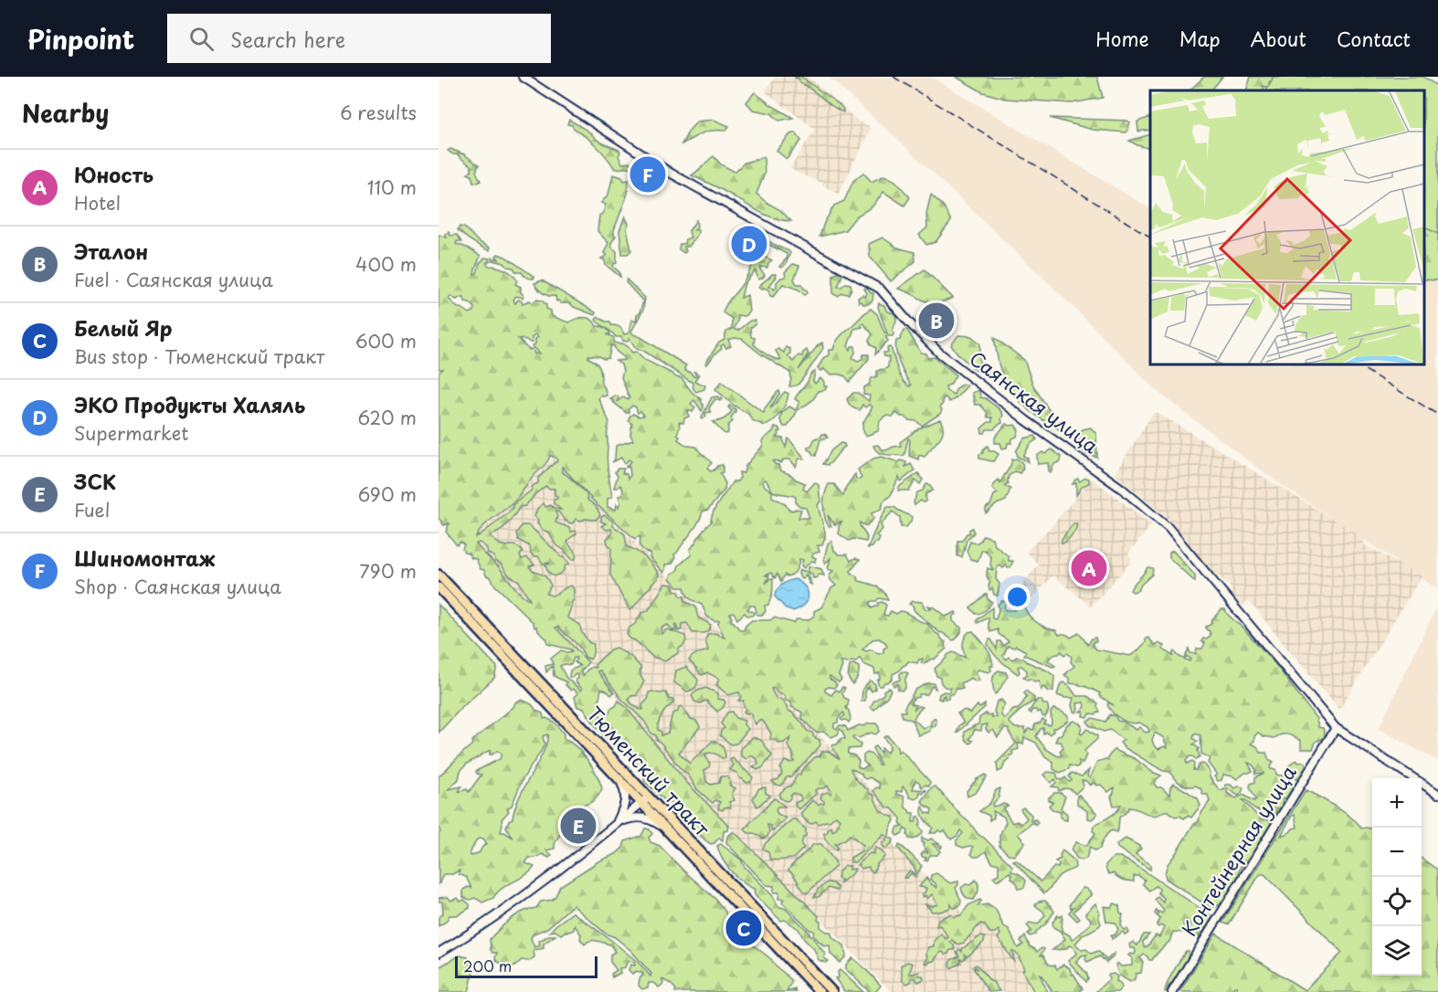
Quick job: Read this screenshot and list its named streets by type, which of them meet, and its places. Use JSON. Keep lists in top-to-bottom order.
{
  "streets": {
    "main road": ["Тюменский тракт"],
    "street": ["Саянская улица", "Контейнерная улица"]
  },
  "crossings": [
    ["Саянская улица", "Контейнерная улица"]
  ],
  "scale_bar": "200 m",
  "page": {
    "header": "Pinpoint",
    "search": "Search here",
    "nav": [
      "Home",
      "Map",
      "About",
      "Contact"
    ],
    "heading": ["Nearby", "6 results"],
    "list": [
      {
        "mark": "A",
        "name": "Юность",
        "note": "Hotel",
        "value": "110 m"
      },
      {
        "mark": "B",
        "name": "Эталон",
        "note": "Fuel · Саянская улица",
        "value": "400 m"
      },
      {
        "mark": "C",
        "name": "Белый Яр",
        "note": "Bus stop · Тюменский тракт",
        "value": "600 m"
      },
      {
        "mark": "D",
        "name": "ЭКО Продукты Халяль",
        "note": "Supermarket",
        "value": "620 m"
      },
      {
        "mark": "E",
        "name": "ЗСК",
        "note": "Fuel",
        "value": "690 m"
      },
      {
        "mark": "F",
        "name": "Шиномонтаж",
        "note": "Shop · Саянская улица",
        "value": "790 m"
      }
    ],
    "pins": [
      "F",
      "D",
      "B",
      "A",
      "E",
      "C"
    ],
    "map_buttons": ["+", "−"],
    "scale": "200 m"
  }
}
